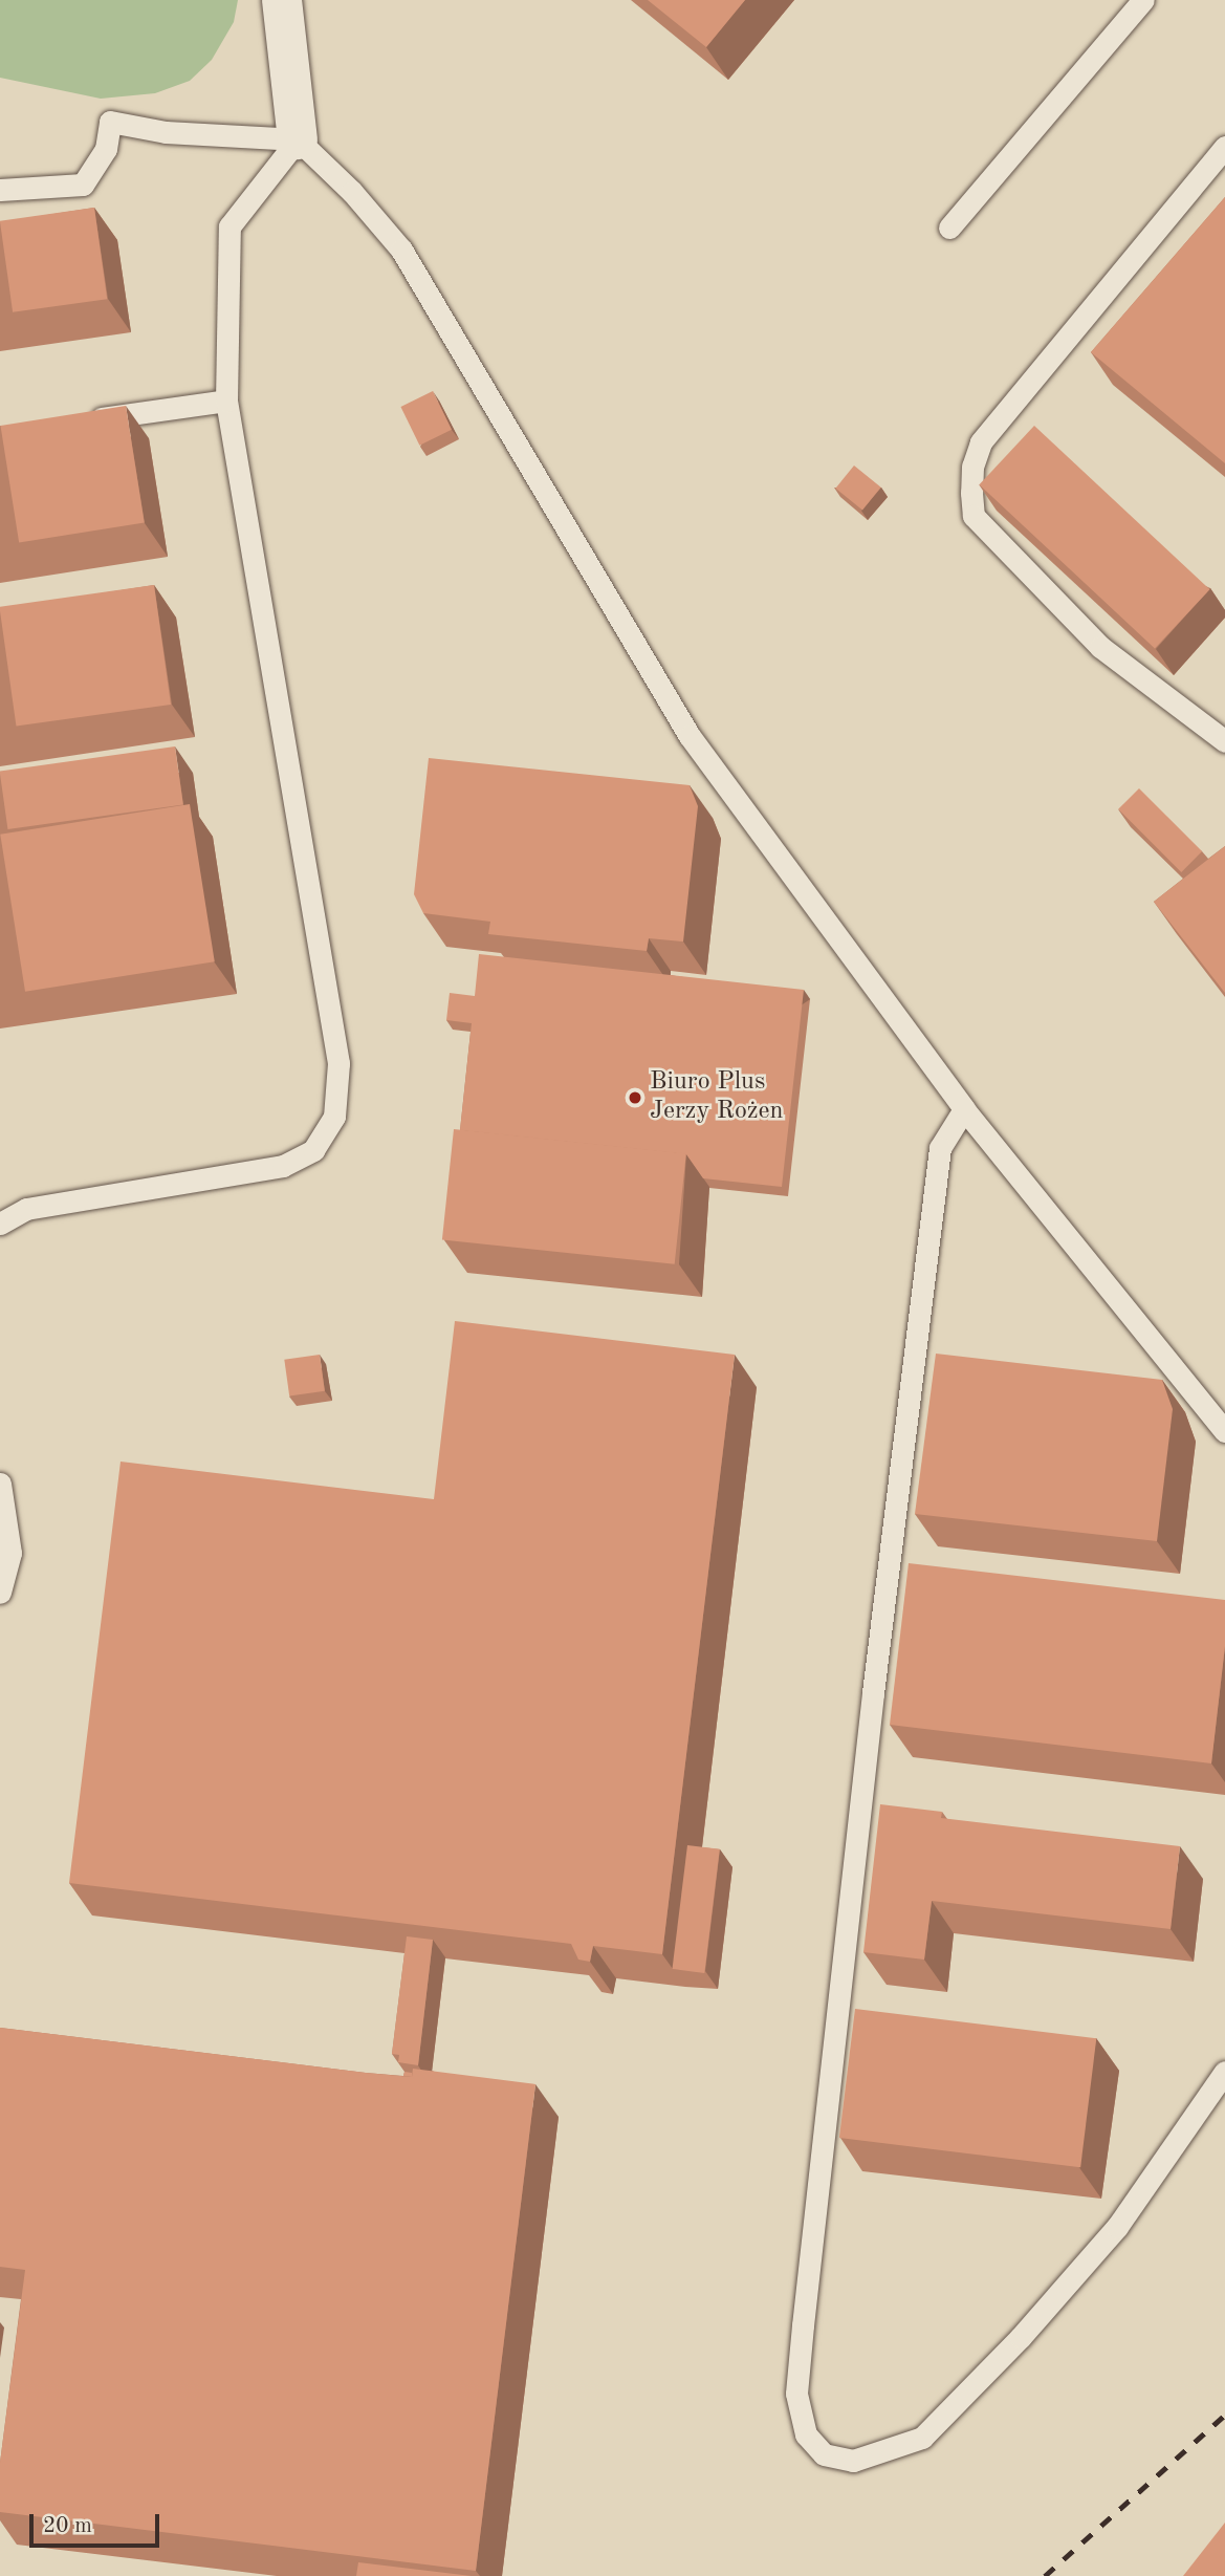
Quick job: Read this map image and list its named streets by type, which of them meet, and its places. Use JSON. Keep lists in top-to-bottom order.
{
  "places": ["Biuro Plus Jerzy Rożen"],
  "scale_bar": "20 m"
}
